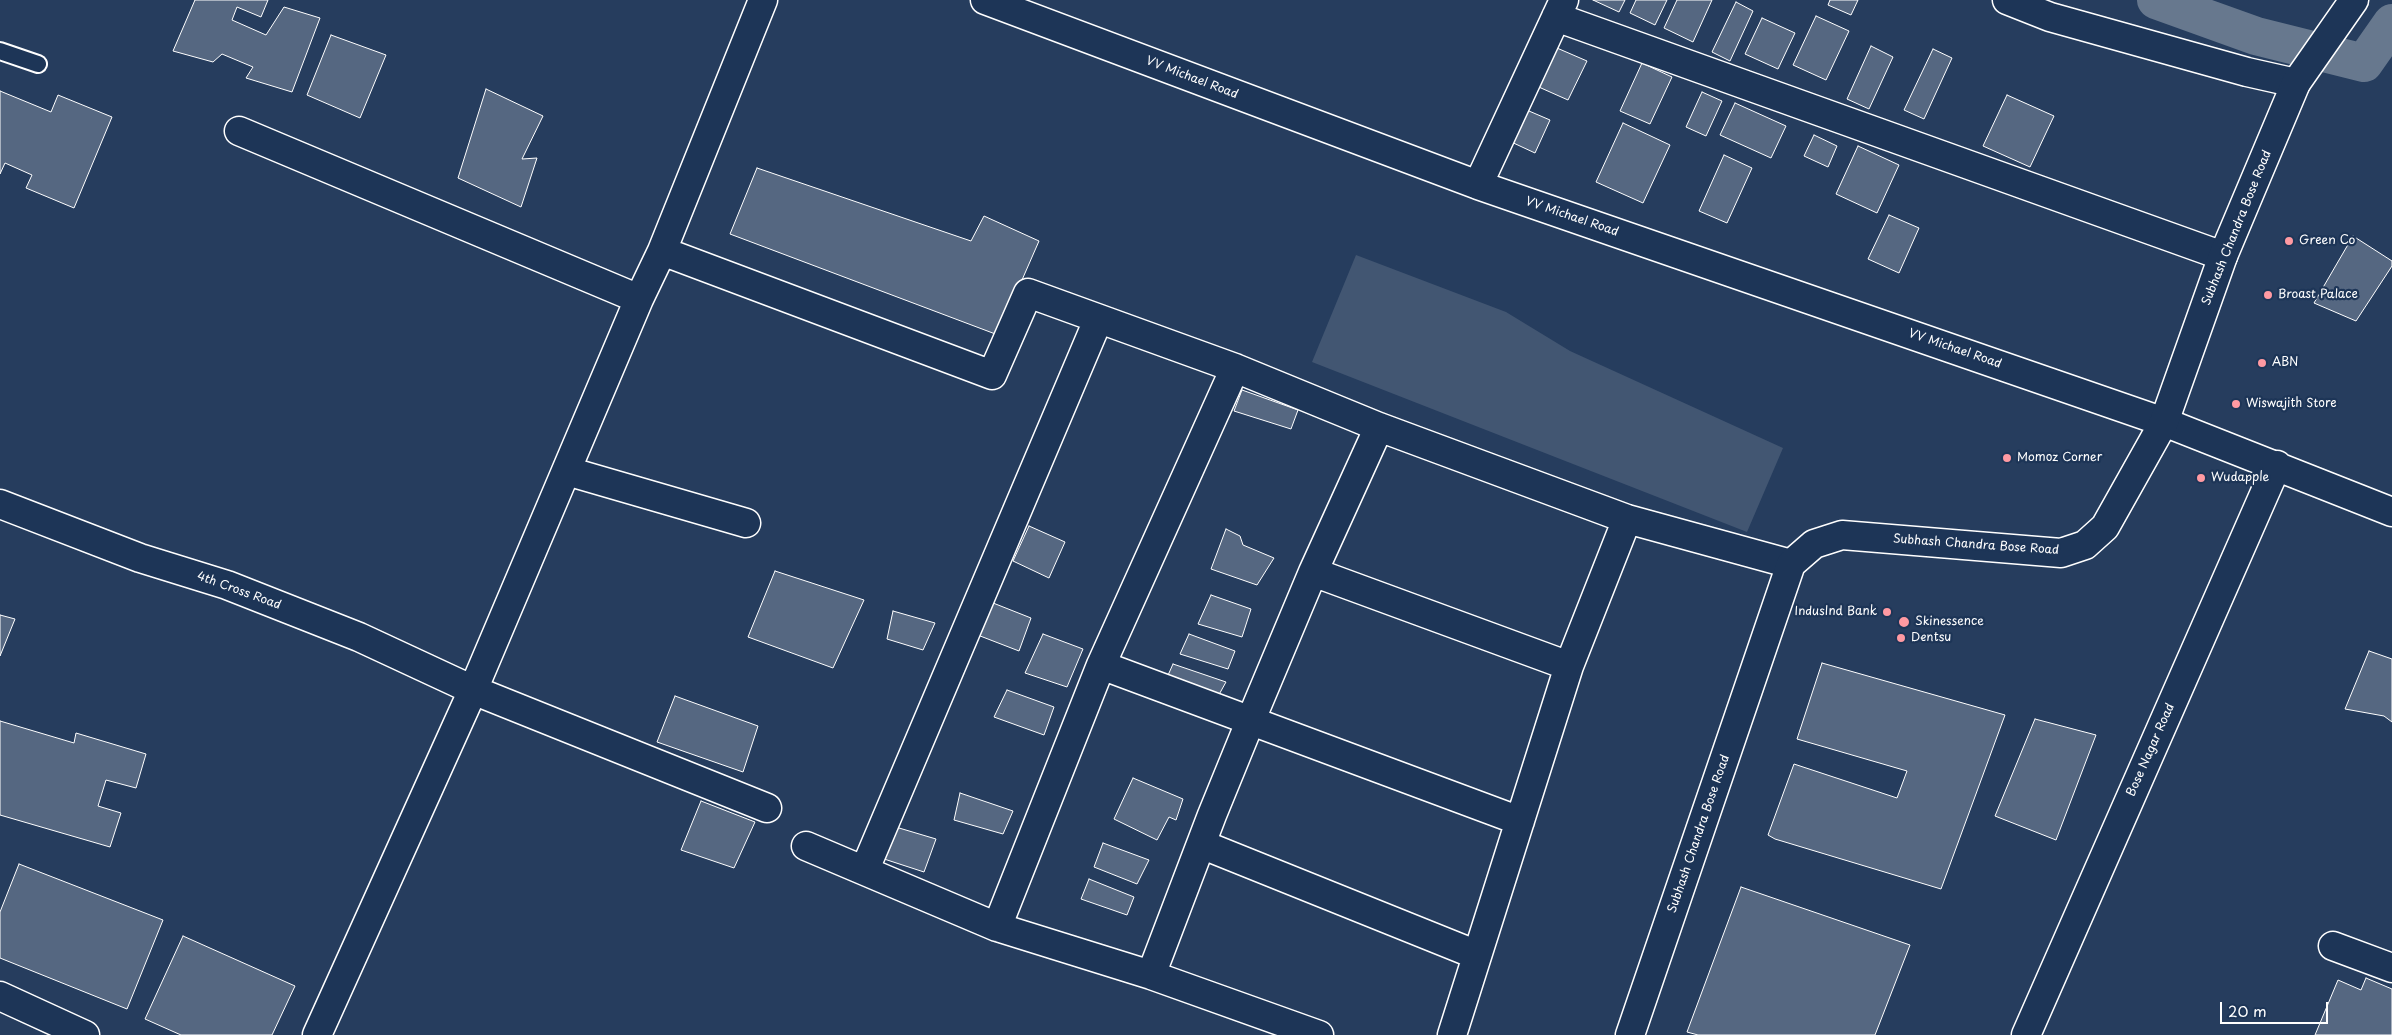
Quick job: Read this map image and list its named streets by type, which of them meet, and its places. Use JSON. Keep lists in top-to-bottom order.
{
  "streets": {
    "street": [
      "VV Michael Road",
      "Subhash Chandra Bose Road",
      "4th Cross Road",
      "Bose Nagar Road"
    ]
  },
  "crossings": [
    ["VV Michael Road", "Subhash Chandra Bose Road"],
    ["VV Michael Road", "Bose Nagar Road"]
  ],
  "places": [
    "Green Co",
    "Broast Palace",
    "ABN",
    "Wiswajith Store",
    "Momoz Corner",
    "Wudapple",
    "IndusInd Bank",
    "Skinessence",
    "Dentsu"
  ],
  "scale_bar": "20 m"
}
